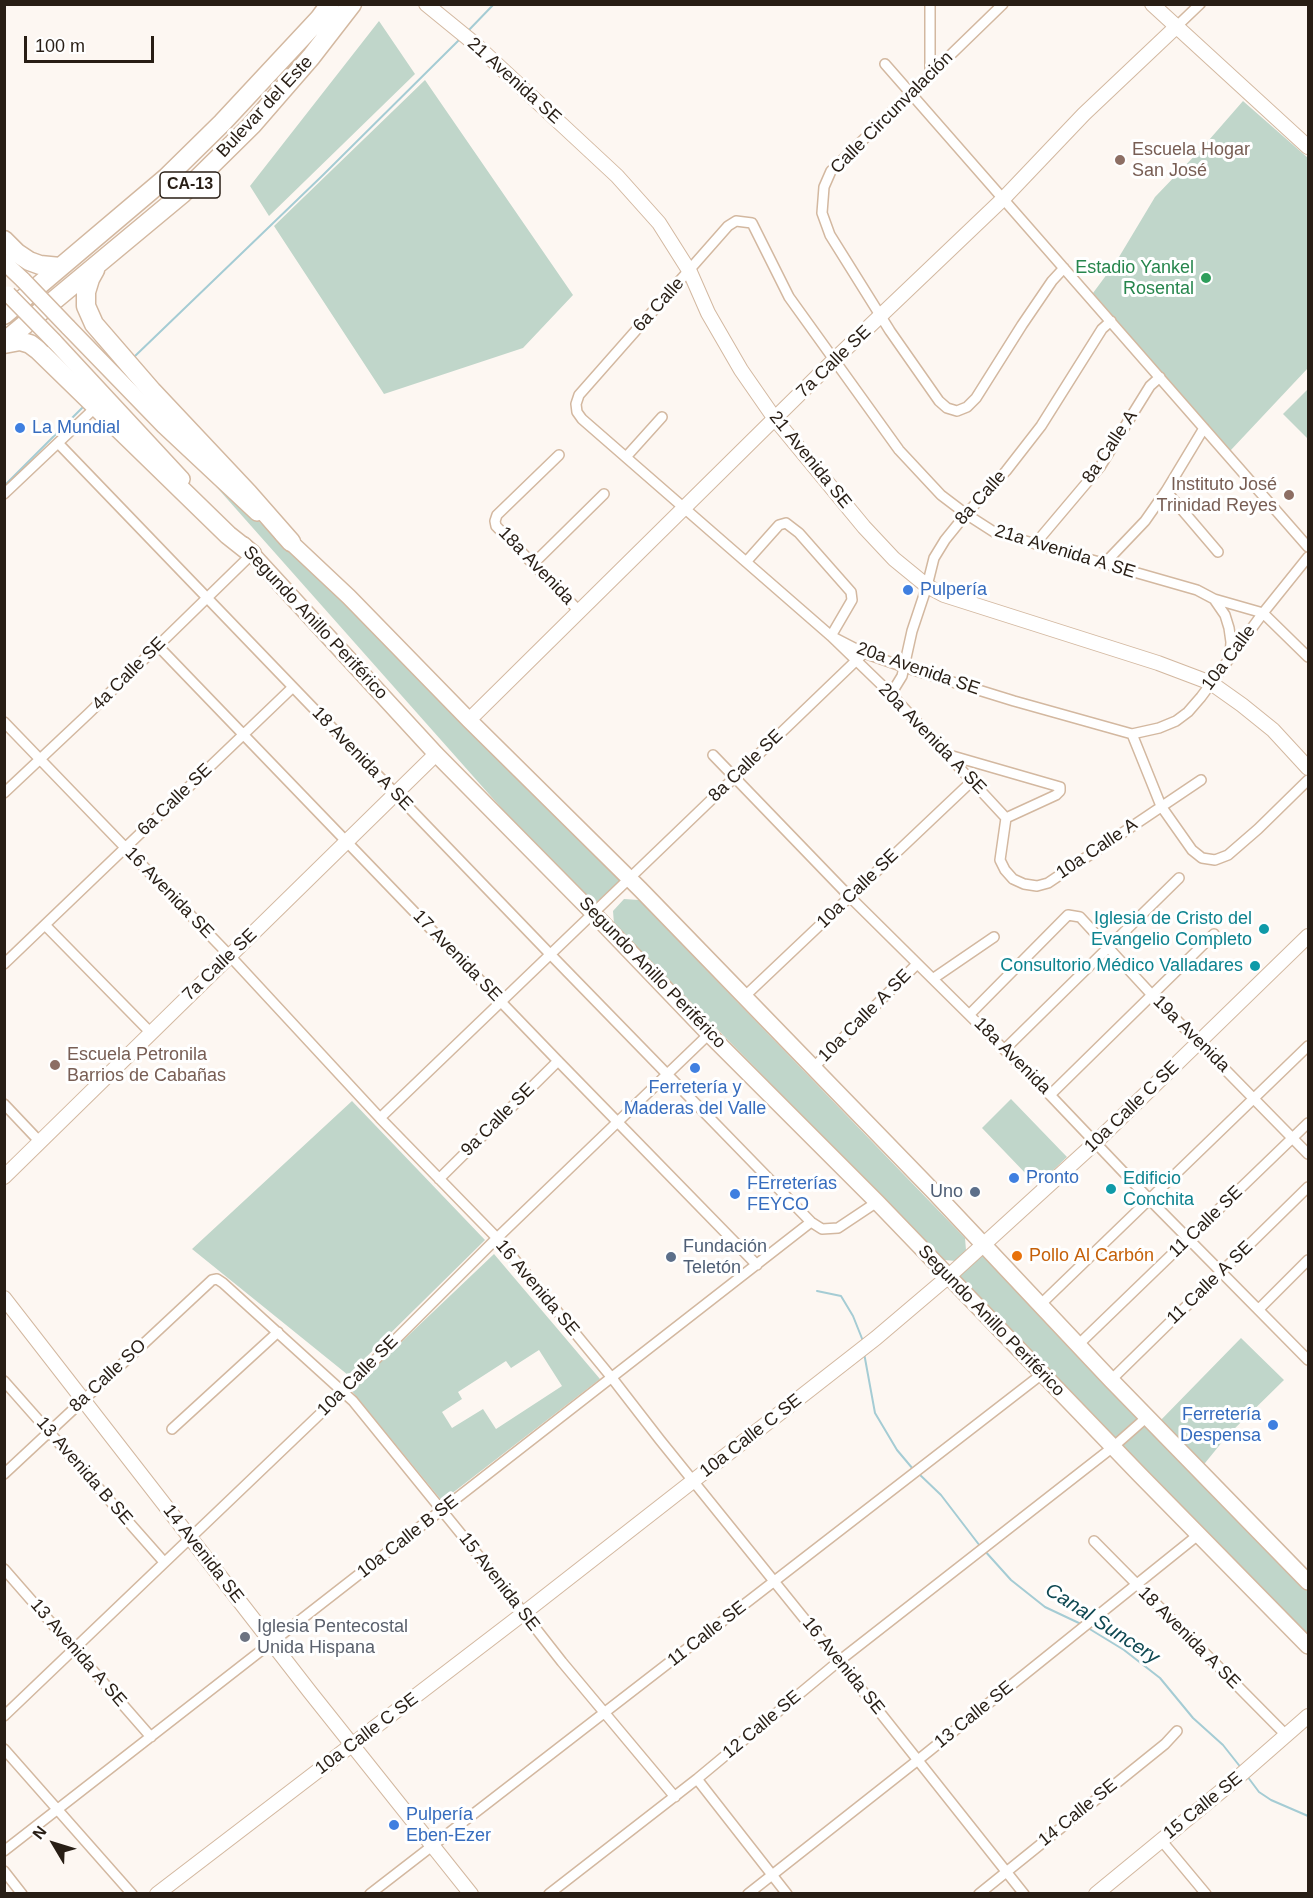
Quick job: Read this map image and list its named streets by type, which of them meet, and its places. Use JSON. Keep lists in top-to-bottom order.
{
  "streets": {
    "highway": ["Bulevar del Este", "CA-13"],
    "main road": ["Segundo Anillo Periférico"],
    "street": [
      "21 Avenida SE",
      "Calle Circunvalación",
      "6a Calle",
      "7a Calle SE",
      "8a Calle A",
      "8a Calle",
      "21a Avenida A SE",
      "18a Avenida",
      "10a Calle",
      "20a Avenida SE",
      "4a Calle SE",
      "20a Avenida A SE",
      "18 Avenida A SE",
      "8a Calle SE",
      "6a Calle SE",
      "10a Calle A",
      "10a Calle SE",
      "16 Avenida SE",
      "17 Avenida SE",
      "10a Calle A SE",
      "19a Avenida",
      "10a Calle C SE",
      "9a Calle SE",
      "11 Calle SE",
      "11 Calle A SE",
      "8a Calle SO",
      "13 Avenida B SE",
      "10a Calle B SE",
      "14 Avenida SE",
      "15 Avenida SE",
      "13 Avenida A SE",
      "13 Calle SE",
      "12 Calle SE",
      "15 Calle SE",
      "14 Calle SE"
    ]
  },
  "crossings": [
    ["21 Avenida SE", "6a Calle"],
    ["21 Avenida SE", "7a Calle SE"],
    ["21 Avenida SE", "8a Calle"],
    ["21 Avenida SE", "10a Calle"],
    ["Calle Circunvalación", "7a Calle SE"],
    ["6a Calle", "21a Avenida A SE"],
    ["6a Calle", "20a Avenida SE"],
    ["7a Calle SE", "21a Avenida A SE"],
    ["7a Calle SE", "18a Avenida"],
    ["7a Calle SE", "Segundo Anillo Periférico"],
    ["7a Calle SE", "20a Avenida SE"],
    ["7a Calle SE", "18 Avenida A SE"],
    ["7a Calle SE", "16 Avenida SE"],
    ["7a Calle SE", "17 Avenida SE"],
    ["8a Calle A", "21a Avenida A SE"],
    ["8a Calle", "21a Avenida A SE"],
    ["8a Calle", "20a Avenida SE"],
    ["8a Calle", "20a Avenida A SE"],
    ["18a Avenida", "8a Calle SE"],
    ["18a Avenida", "10a Calle SE"],
    ["18a Avenida", "10a Calle A SE"],
    ["18a Avenida", "19a Avenida"],
    ["18a Avenida", "10a Calle C SE"],
    ["18a Avenida", "11 Calle SE"],
    ["18a Avenida", "11 Calle A SE"],
    ["Segundo Anillo Periférico", "4a Calle SE"],
    ["Segundo Anillo Periférico", "8a Calle SE"],
    ["Segundo Anillo Periférico", "10a Calle SE"],
    ["Segundo Anillo Periférico", "10a Calle A SE"],
    ["Segundo Anillo Periférico", "10a Calle C SE"],
    ["Segundo Anillo Periférico", "11 Calle SE"],
    ["Segundo Anillo Periférico", "11 Calle A SE"],
    ["Segundo Anillo Periférico", "13 Calle SE"],
    ["Segundo Anillo Periférico", "12 Calle SE"],
    ["10a Calle", "20a Avenida SE"],
    ["20a Avenida SE", "20a Avenida A SE"],
    ["20a Avenida SE", "8a Calle SE"],
    ["4a Calle SE", "18 Avenida A SE"],
    ["4a Calle SE", "16 Avenida SE"],
    ["4a Calle SE", "17 Avenida SE"],
    ["20a Avenida A SE", "8a Calle SE"],
    ["20a Avenida A SE", "10a Calle A"],
    ["20a Avenida A SE", "10a Calle SE"],
    ["18 Avenida A SE", "6a Calle SE"],
    ["18 Avenida A SE", "10a Calle SE"],
    ["18 Avenida A SE", "10a Calle B SE"],
    ["18 Avenida A SE", "13 Calle SE"],
    ["18 Avenida A SE", "15 Calle SE"],
    ["6a Calle SE", "16 Avenida SE"],
    ["6a Calle SE", "17 Avenida SE"],
    ["10a Calle SE", "16 Avenida SE"],
    ["10a Calle SE", "17 Avenida SE"],
    ["10a Calle SE", "13 Avenida B SE"],
    ["10a Calle SE", "14 Avenida SE"],
    ["10a Calle SE", "15 Avenida SE"],
    ["10a Calle SE", "13 Avenida A SE"],
    ["16 Avenida SE", "10a Calle C SE"],
    ["16 Avenida SE", "9a Calle SE"],
    ["16 Avenida SE", "11 Calle SE"],
    ["16 Avenida SE", "10a Calle B SE"],
    ["16 Avenida SE", "13 Calle SE"],
    ["16 Avenida SE", "12 Calle SE"],
    ["16 Avenida SE", "14 Calle SE"],
    ["17 Avenida SE", "9a Calle SE"],
    ["17 Avenida SE", "10a Calle B SE"],
    ["19a Avenida", "10a Calle C SE"],
    ["19a Avenida", "11 Calle SE"],
    ["10a Calle C SE", "14 Avenida SE"],
    ["10a Calle C SE", "15 Avenida SE"],
    ["11 Calle SE", "14 Avenida SE"],
    ["11 Calle SE", "15 Avenida SE"],
    ["8a Calle SO", "13 Avenida B SE"],
    ["8a Calle SO", "14 Avenida SE"],
    ["8a Calle SO", "15 Avenida SE"],
    ["10a Calle B SE", "14 Avenida SE"],
    ["10a Calle B SE", "15 Avenida SE"],
    ["10a Calle B SE", "13 Avenida A SE"],
    ["15 Avenida SE", "12 Calle SE"]
  ],
  "water": ["Canal Suncery"],
  "places": [
    "Escuela Hogar San José",
    "Estadio Yankel Rosental",
    "La Mundial",
    "Instituto José Trinidad Reyes",
    "Pulpería",
    "Iglesia de Cristo del Evangelio Completo",
    "Consultorio Médico Valladares",
    "Escuela Petronila Barrios de Cabañas",
    "Ferretería y Maderas del Valle",
    "Pronto",
    "Edificio Conchita",
    "Uno",
    "FErreterías FEYCO",
    "Pollo Al Carbón",
    "Fundación Teletón",
    "Ferretería Despensa",
    "Iglesia Pentecostal Unida Hispana",
    "Pulpería Eben-Ezer"
  ],
  "scale_bar": "100 m",
  "north": "top left"
}
